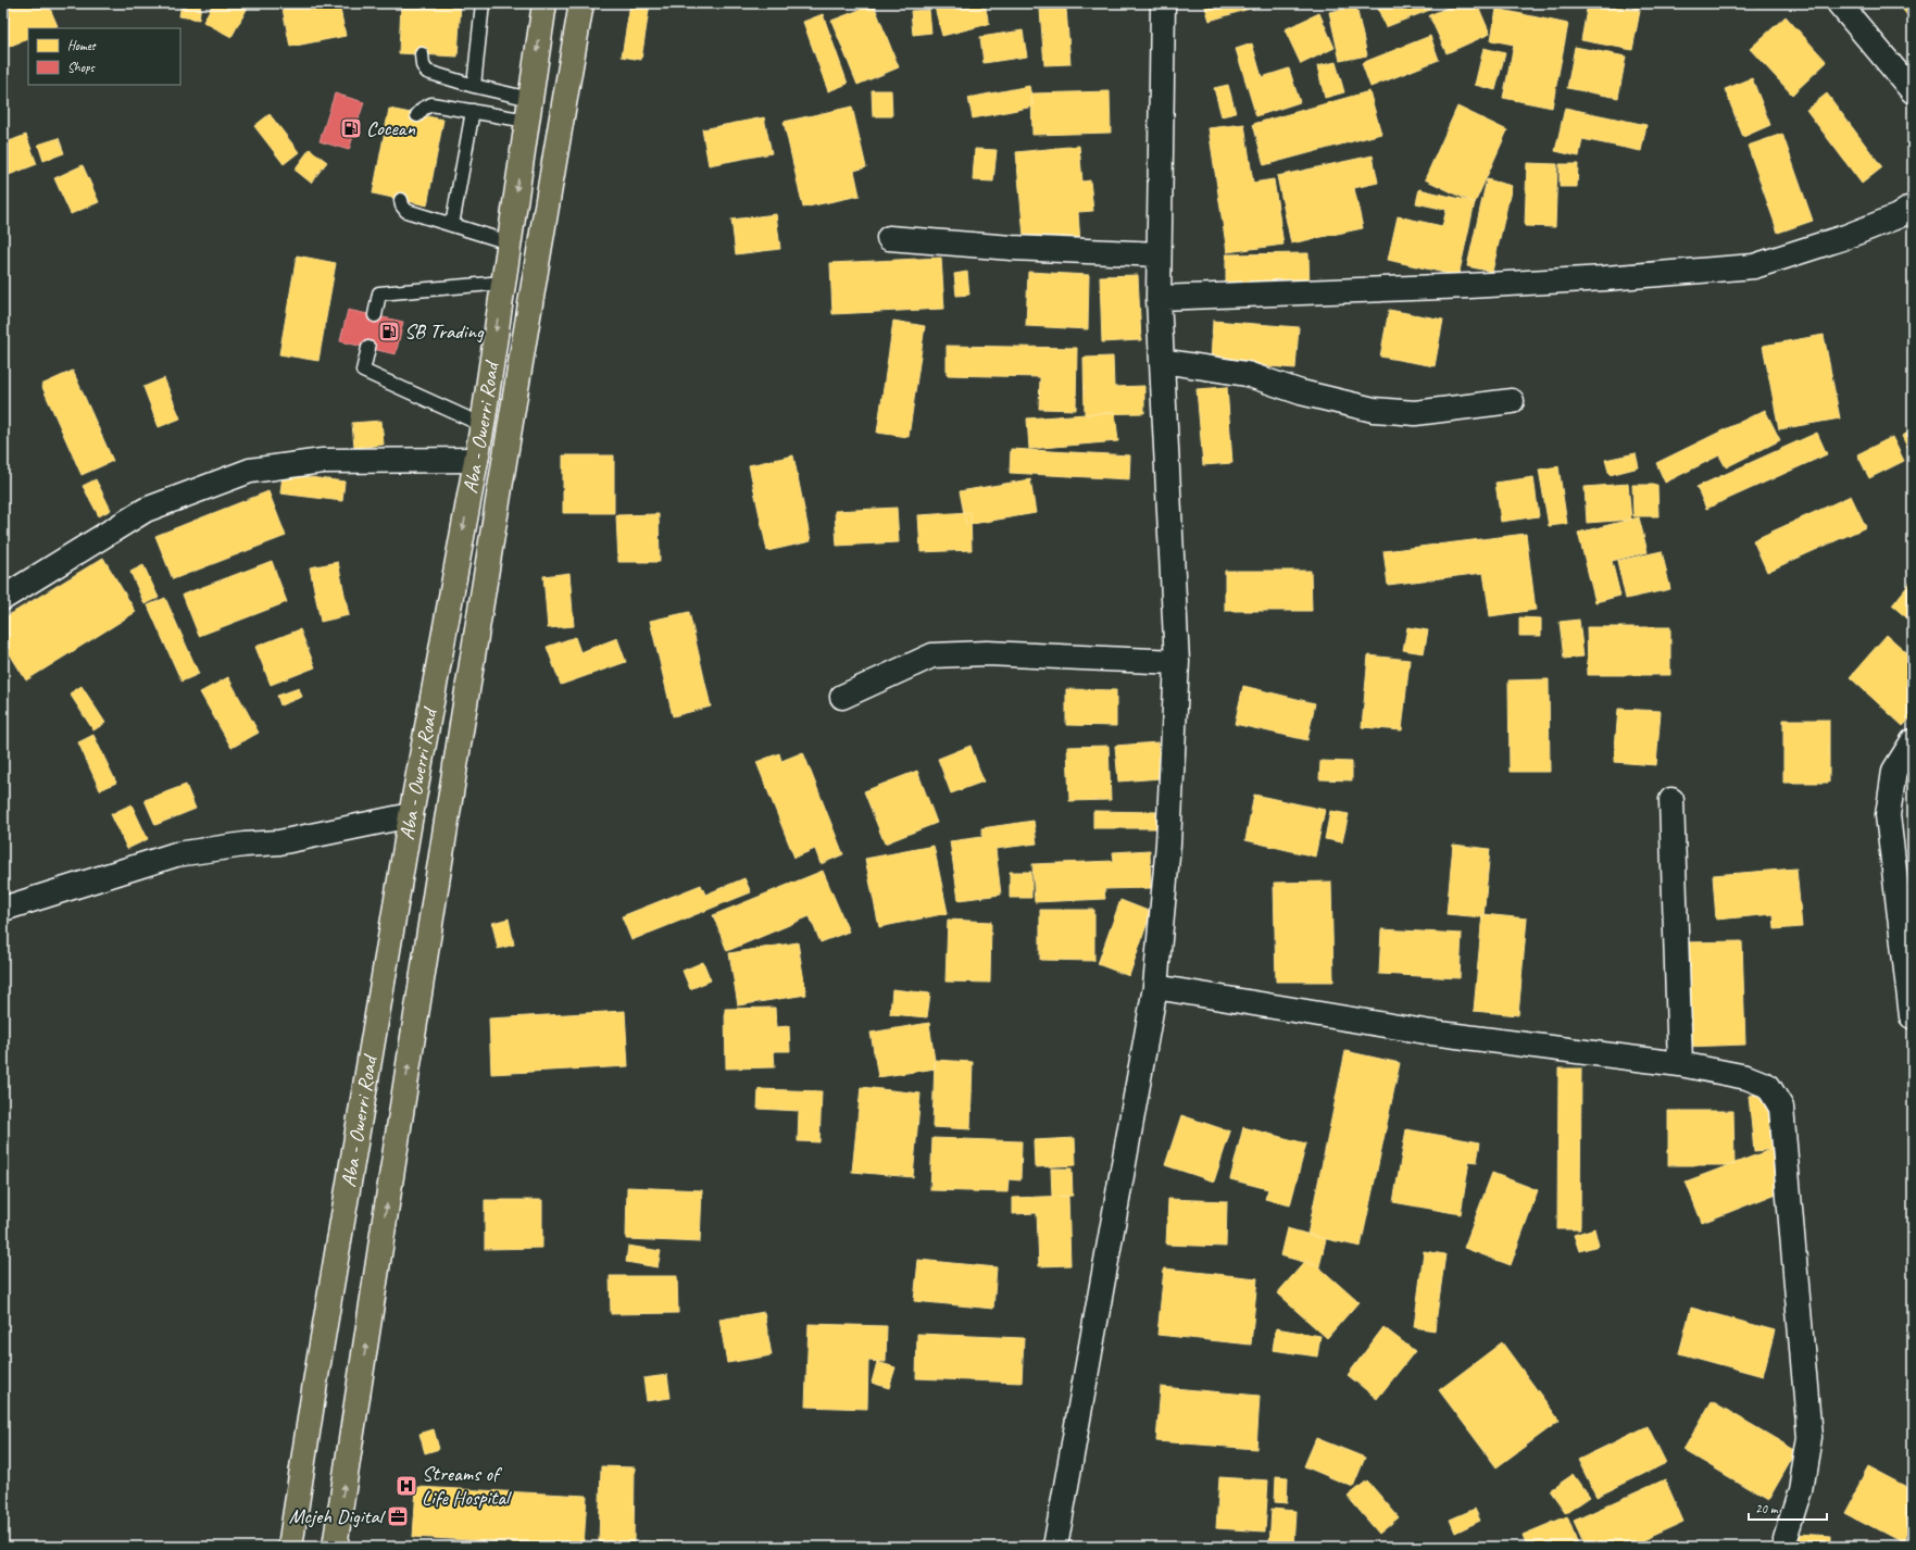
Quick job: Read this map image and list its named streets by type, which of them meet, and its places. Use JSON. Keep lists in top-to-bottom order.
{
  "streets": {
    "highway": ["Aba - Owerri Road"]
  },
  "places": {
    "fuel station": ["Cocean", "SB Trading"],
    "hospital": ["Streams of Life Hospital"],
    "office": ["Mcjeh Digital"]
  },
  "legend": ["Homes", "Shops"],
  "scale_bar": "20 m"
}
